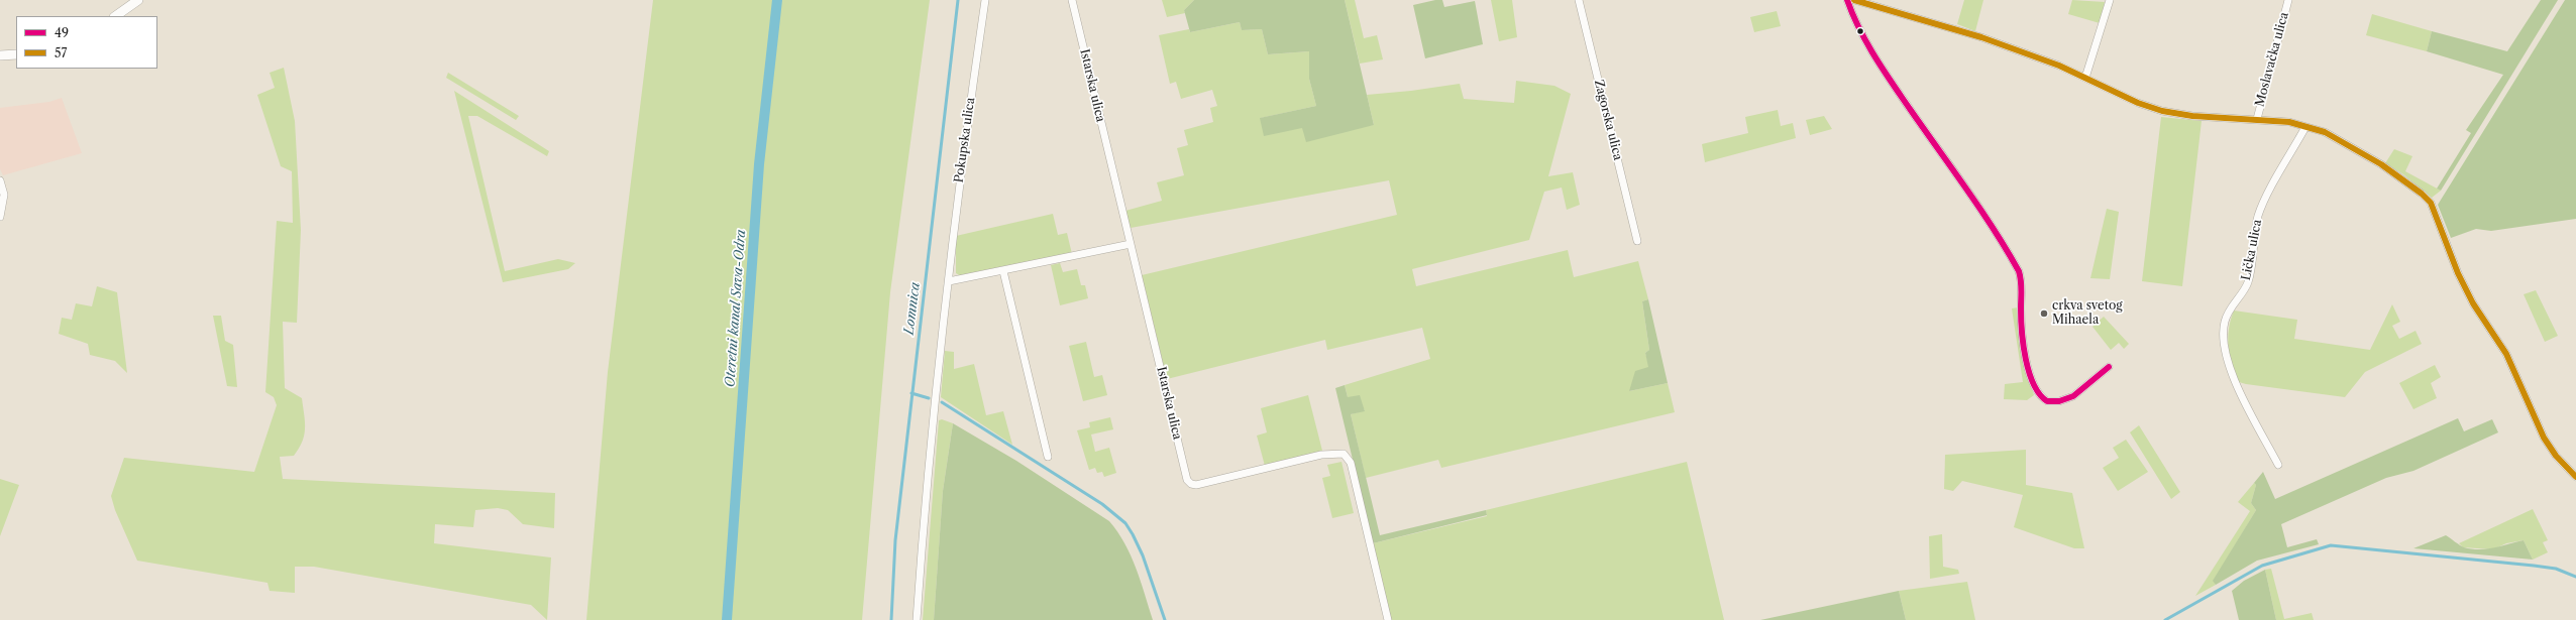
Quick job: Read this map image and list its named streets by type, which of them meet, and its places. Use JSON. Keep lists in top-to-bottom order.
{
  "streets": {
    "street": [
      "Moslavačka ulica",
      "Istarska ulica",
      "Zagorska ulica",
      "Pokupska ulica",
      "Lička ulica"
    ]
  },
  "water": ["Oteretni kanal Sava-Odra", "Lomnica"],
  "places": ["crkva svetog Mihaela"],
  "lines": ["transit line 49", "transit line 57"],
  "legend": ["49", "57"]
}
